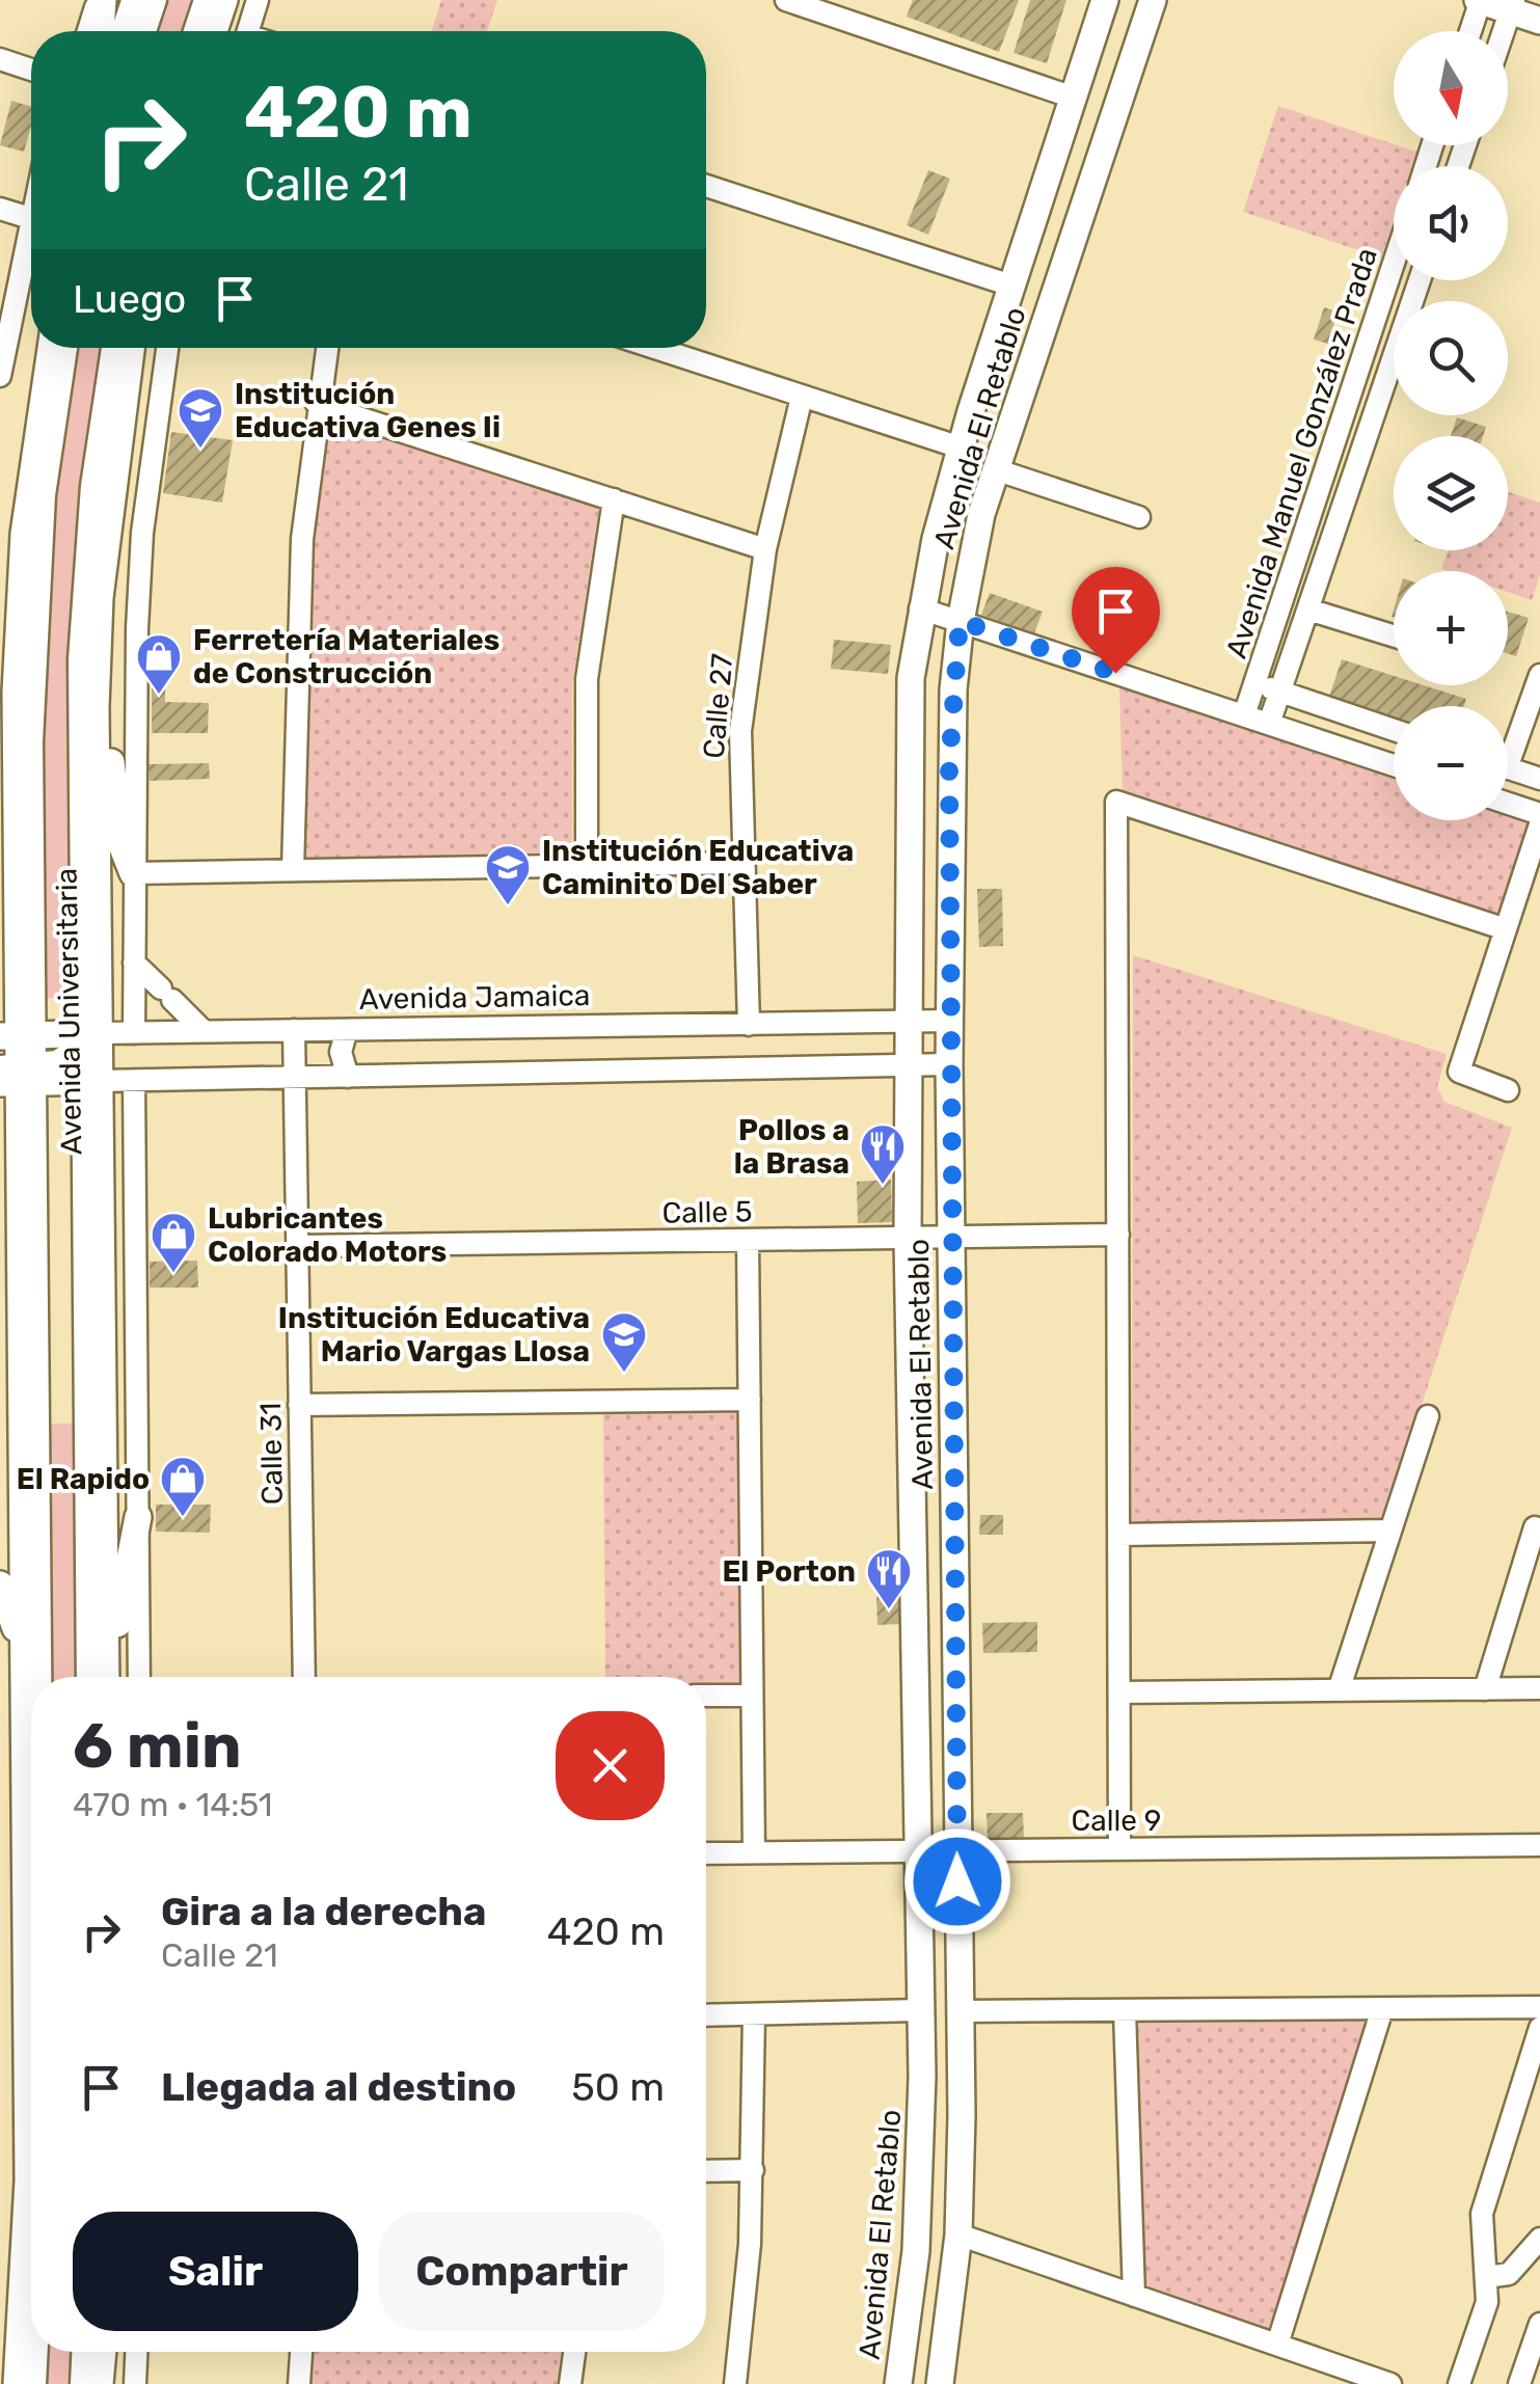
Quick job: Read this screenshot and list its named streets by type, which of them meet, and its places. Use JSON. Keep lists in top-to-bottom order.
{
  "streets": {
    "main road": ["Avenida El Retablo", "Avenida Jamaica", "Avenida Universitaria"],
    "street": [
      "Avenida Manuel González Prada",
      "Calle 27",
      "Calle 5",
      "Calle 31",
      "Calle 9"
    ]
  },
  "crossings": [
    ["Avenida El Retablo", "Avenida Jamaica"],
    ["Avenida El Retablo", "Calle 5"],
    ["Avenida El Retablo", "Calle 9"],
    ["Calle 27", "Avenida Jamaica"],
    ["Avenida Jamaica", "Avenida Universitaria"],
    ["Avenida Jamaica", "Calle 31"],
    ["Calle 5", "Calle 31"]
  ],
  "places": {
    "school or university": ["Institución Educativa Genes Ii", "Institución Educativa Caminito Del Saber", "Institución Educativa Mario Vargas Llosa"],
    "shop": ["Ferretería Materiales de Construcción", "Lubricantes Colorado Motors", "El Rapido"],
    "restaurant": ["Pollos a la Brasa", "El Porton"]
  },
  "north": "bottom",
  "page": {
    "map_buttons": ["+", "−"],
    "turn": ["420 m", "Calle 21"],
    "then": "Luego",
    "heading": ["6 min", "470 m · 14:51"],
    "list": [
      {
        "name": "Gira a la derecha",
        "note": "Calle 21",
        "value": "420 m"
      },
      {
        "name": "Llegada al destino",
        "value": "50 m"
      }
    ],
    "buttons": ["Salir", "Compartir"]
  }
}
